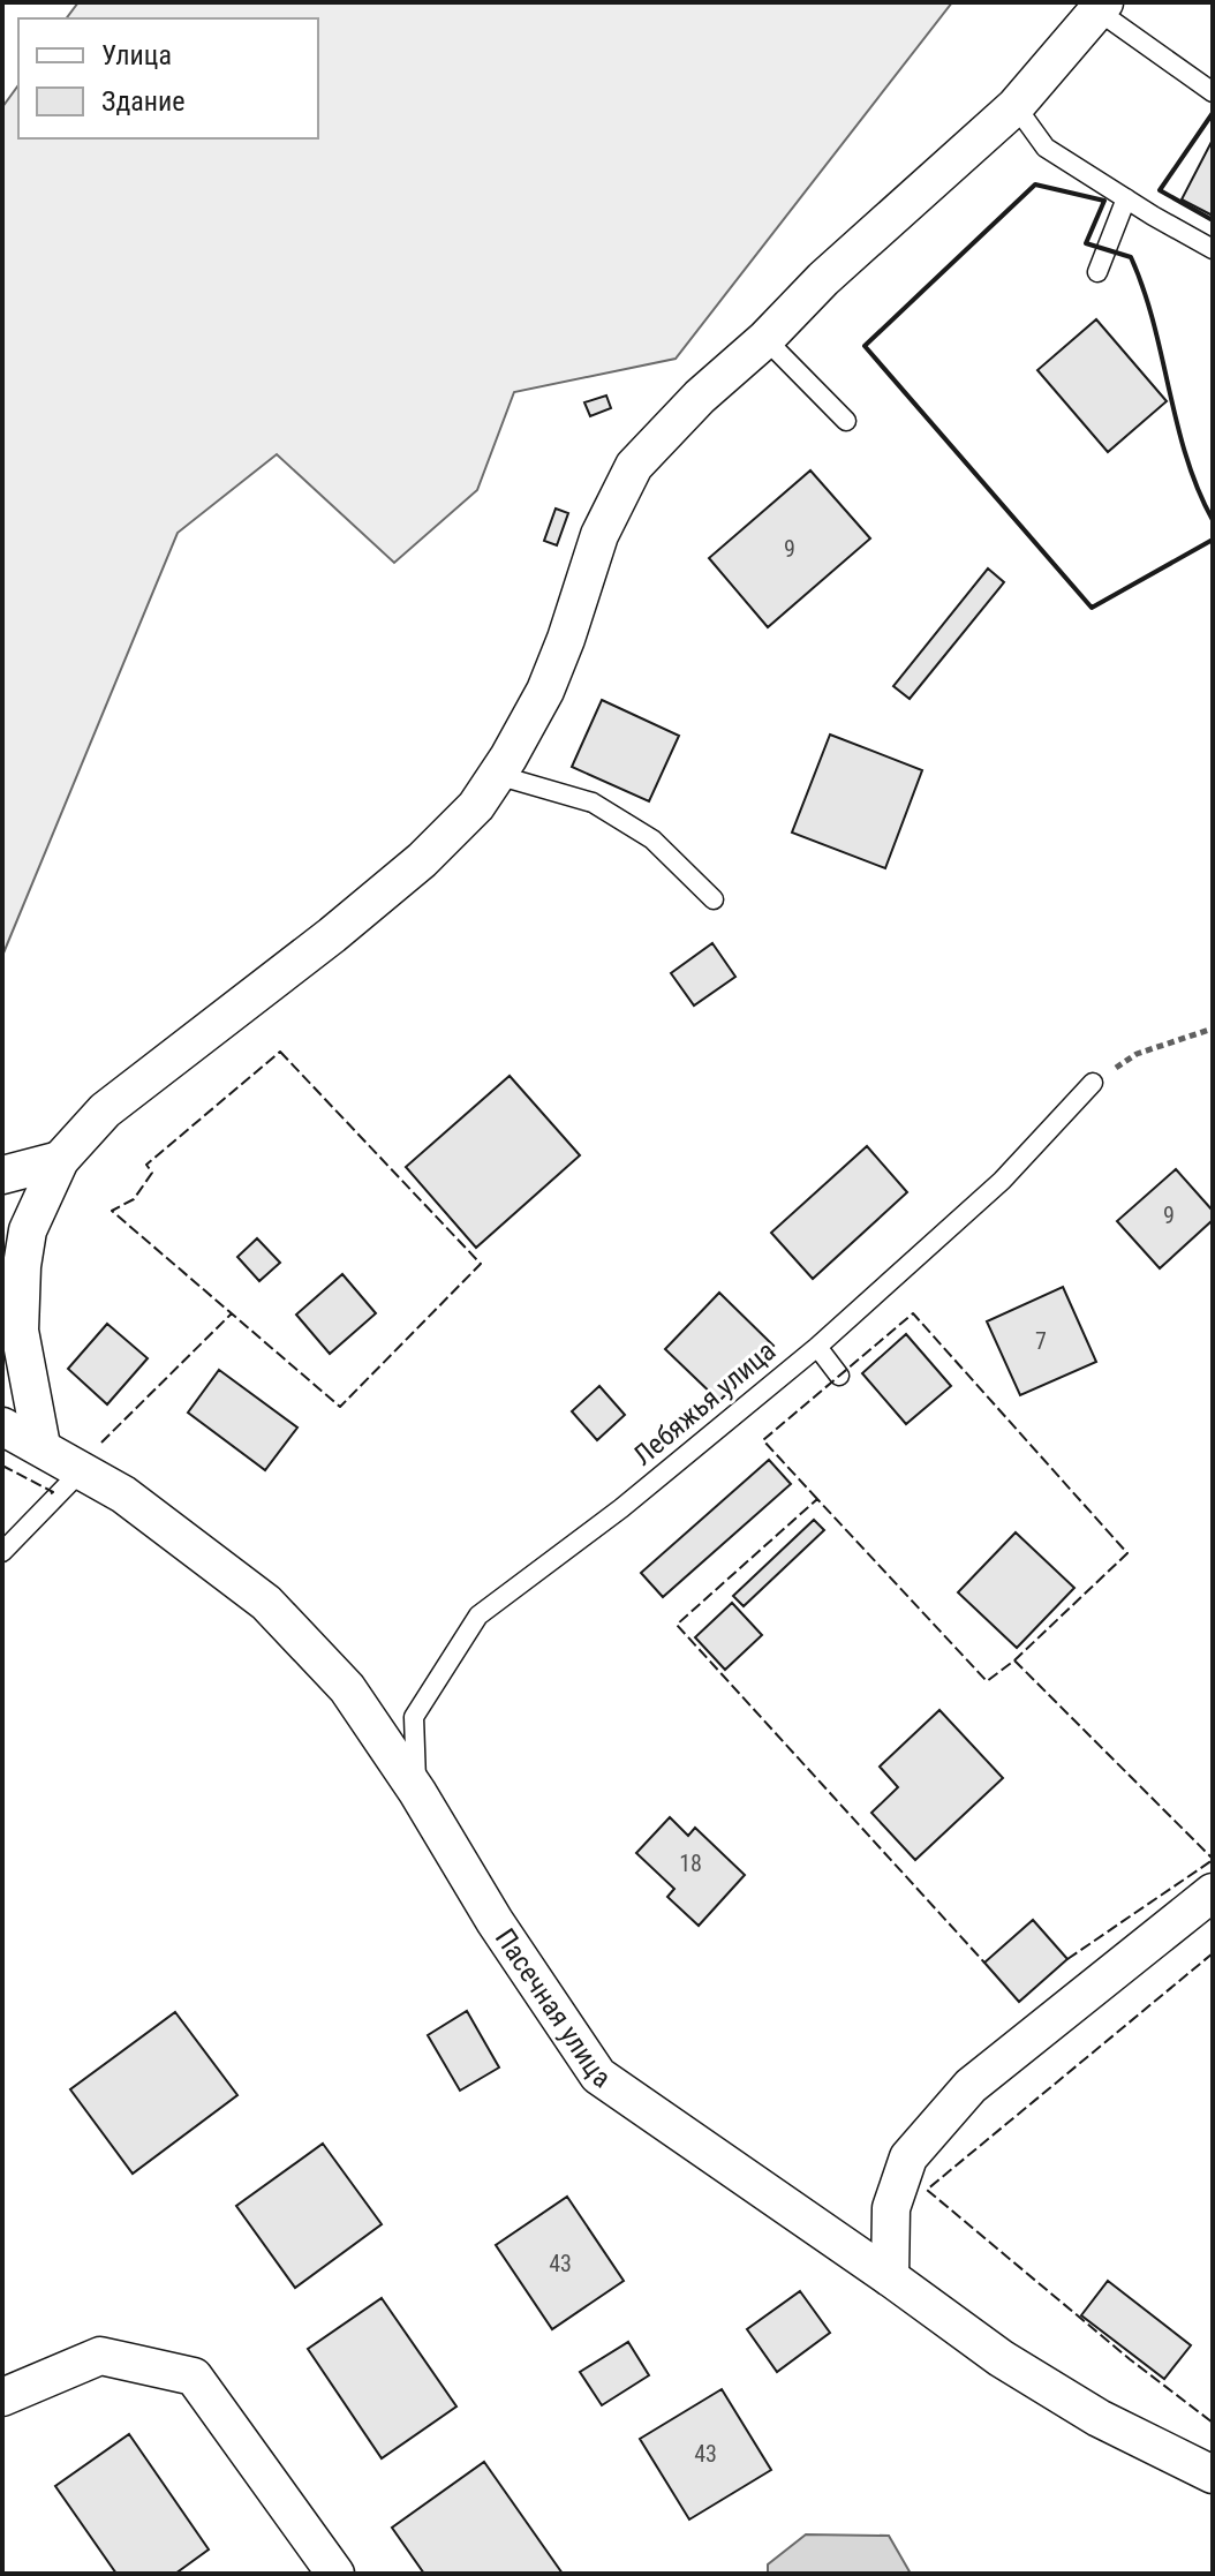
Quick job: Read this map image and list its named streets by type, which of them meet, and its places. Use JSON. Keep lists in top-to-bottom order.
{
  "streets": {
    "street": ["Пасечная улица"],
    "lane": ["Лебяжья улица"]
  },
  "crossings": [
    ["Лебяжья улица", "Пасечная улица"]
  ],
  "house_numbers": [
    "9",
    "9",
    "7",
    "18",
    "43",
    "43"
  ],
  "legend": ["Улица", "Здание"]
}
